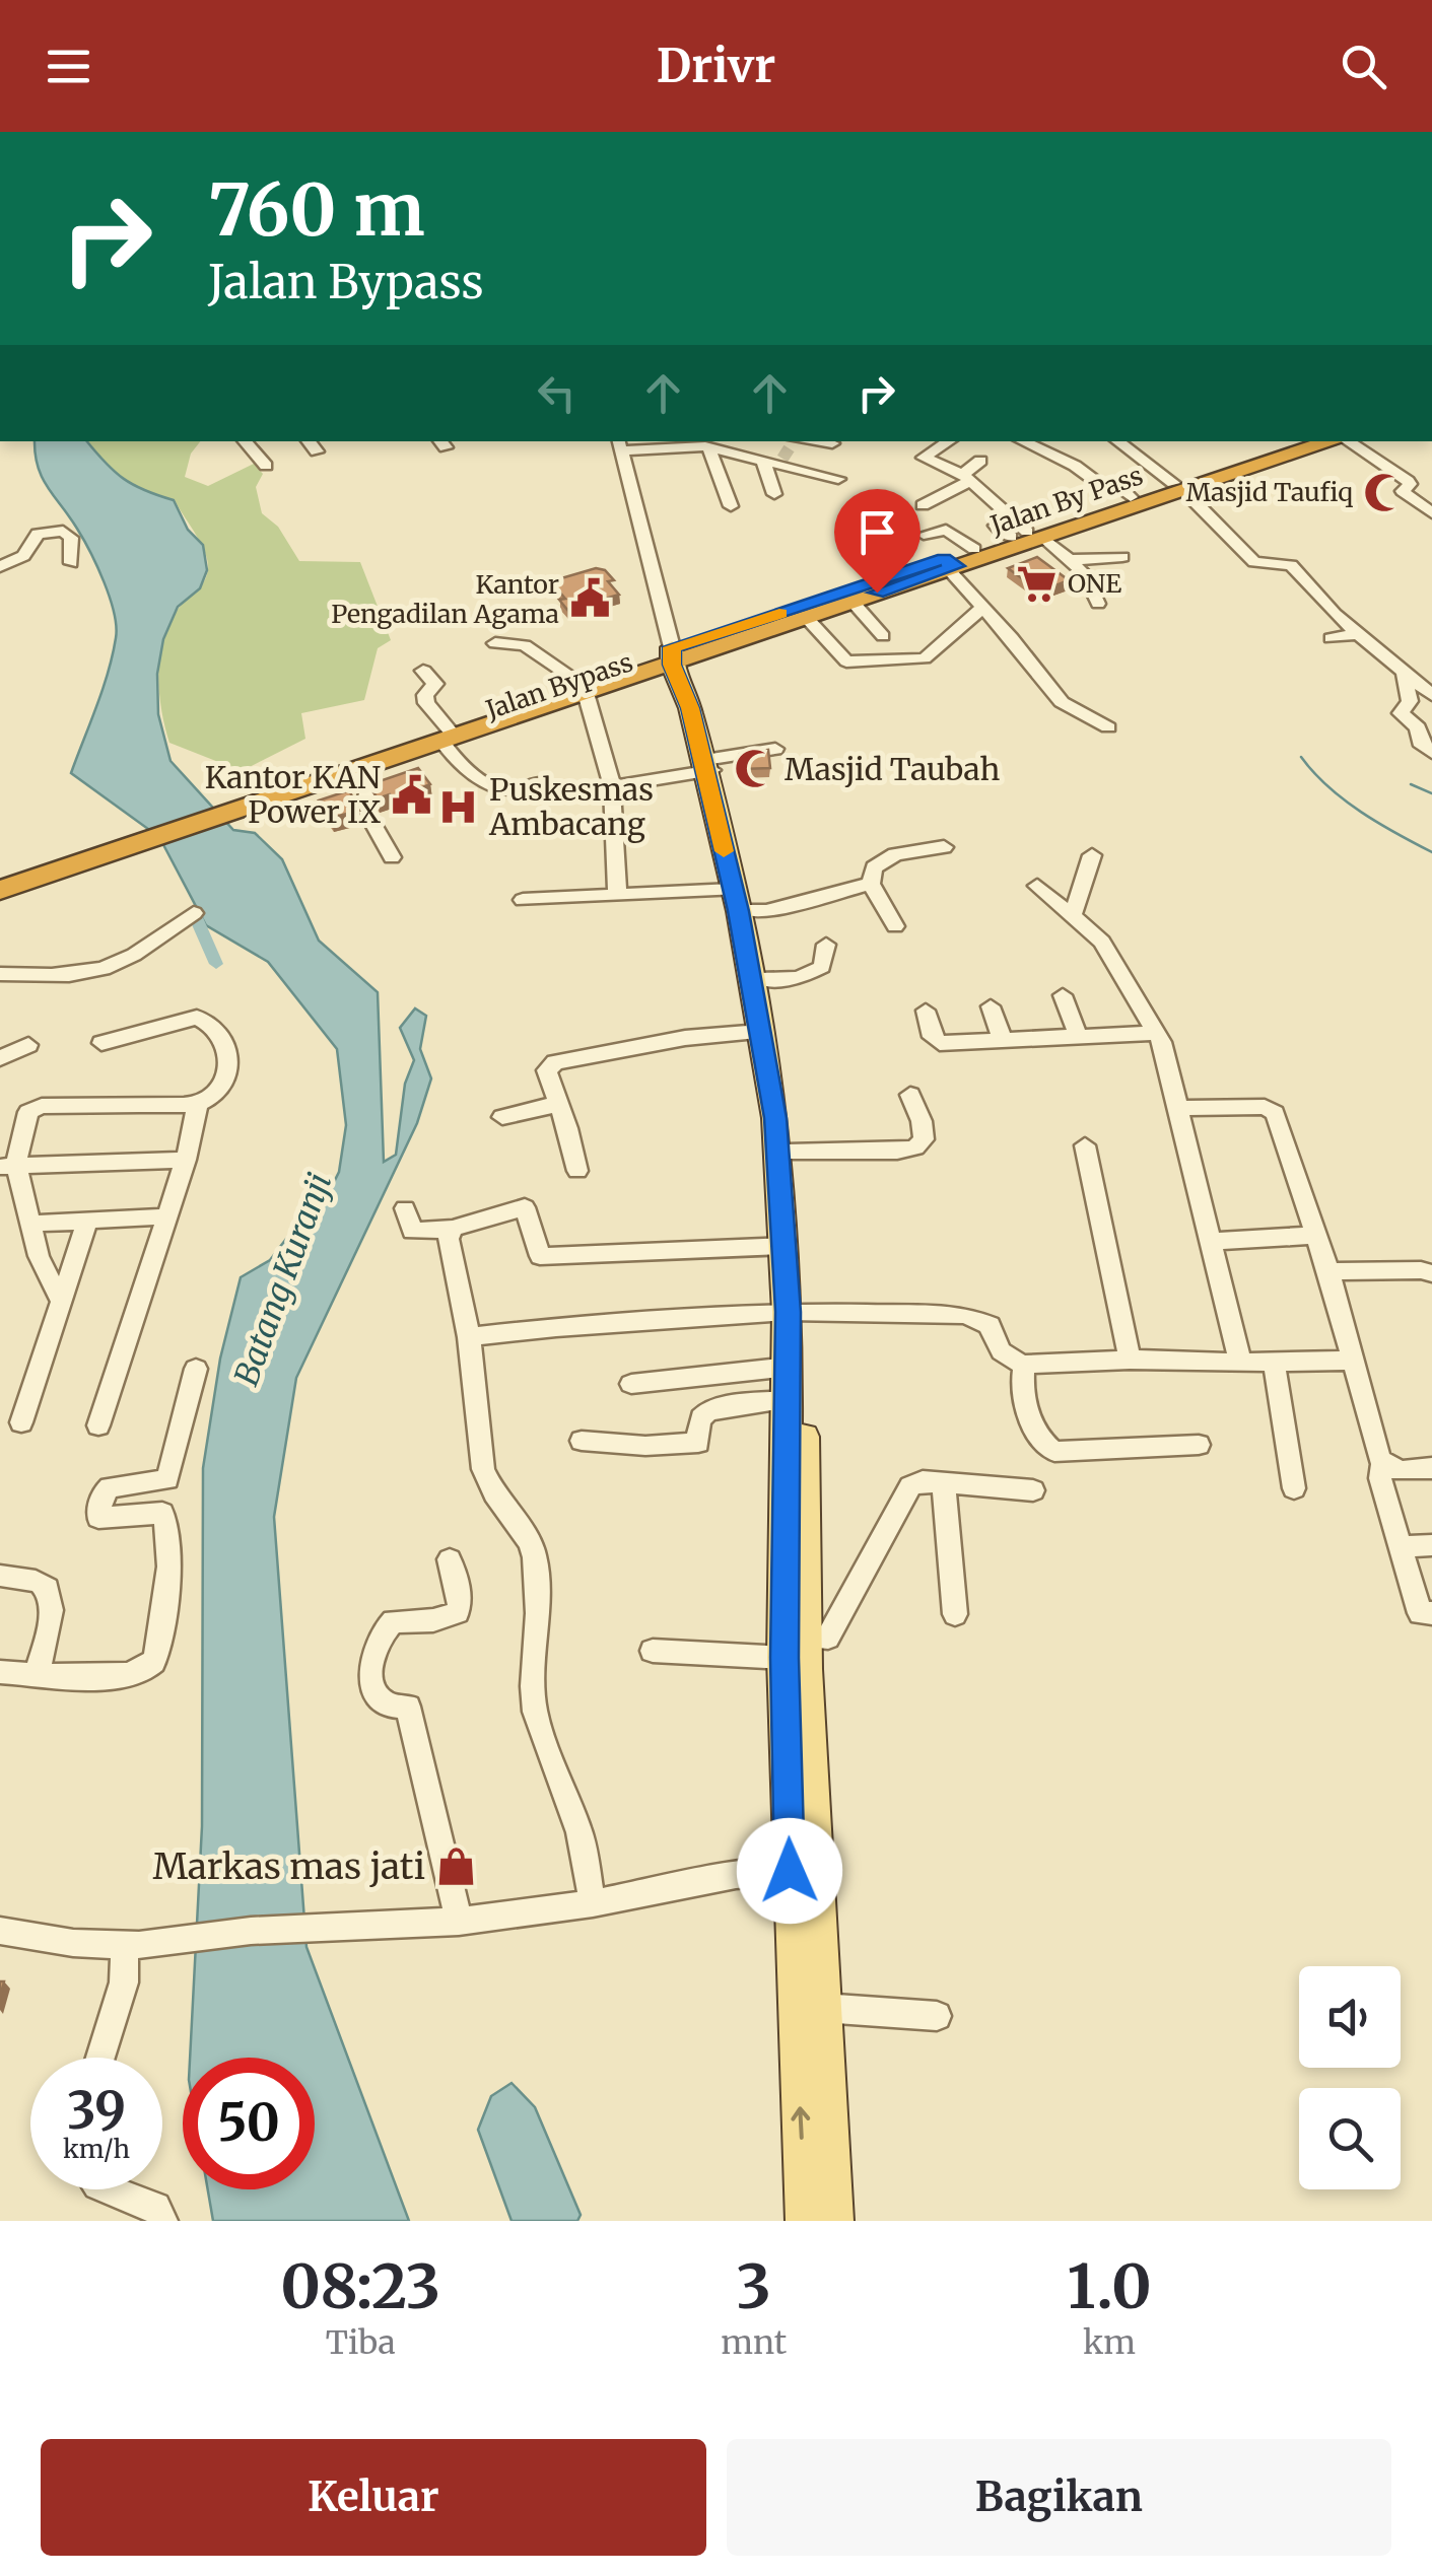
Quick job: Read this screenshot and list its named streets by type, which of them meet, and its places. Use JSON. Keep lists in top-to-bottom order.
{
  "streets": {
    "highway": ["Jalan By Pass", "Jalan Bypass"]
  },
  "crossings": [
    ["Jalan By Pass", "Jalan Bypass"]
  ],
  "water": ["Batang Kuranji"],
  "places": {
    "mosque": ["Masjid Taufiq", "Masjid Taubah"],
    "supermarket": ["ONE"],
    "public building": ["Kantor Pengadilan Agama", "Kantor KAN Power IX"],
    "hospital": ["Puskesmas Ambacang"],
    "shop": ["Markas mas jati"]
  },
  "page": {
    "header": "Drivr",
    "turn": ["760 m", "Jalan Bypass"],
    "speed": "39 km/h",
    "limit": "50",
    "eta": [
      "08:23",
      "Tiba",
      "3",
      "mnt",
      "1.0",
      "km"
    ],
    "buttons": ["Keluar", "Bagikan"]
  }
}
